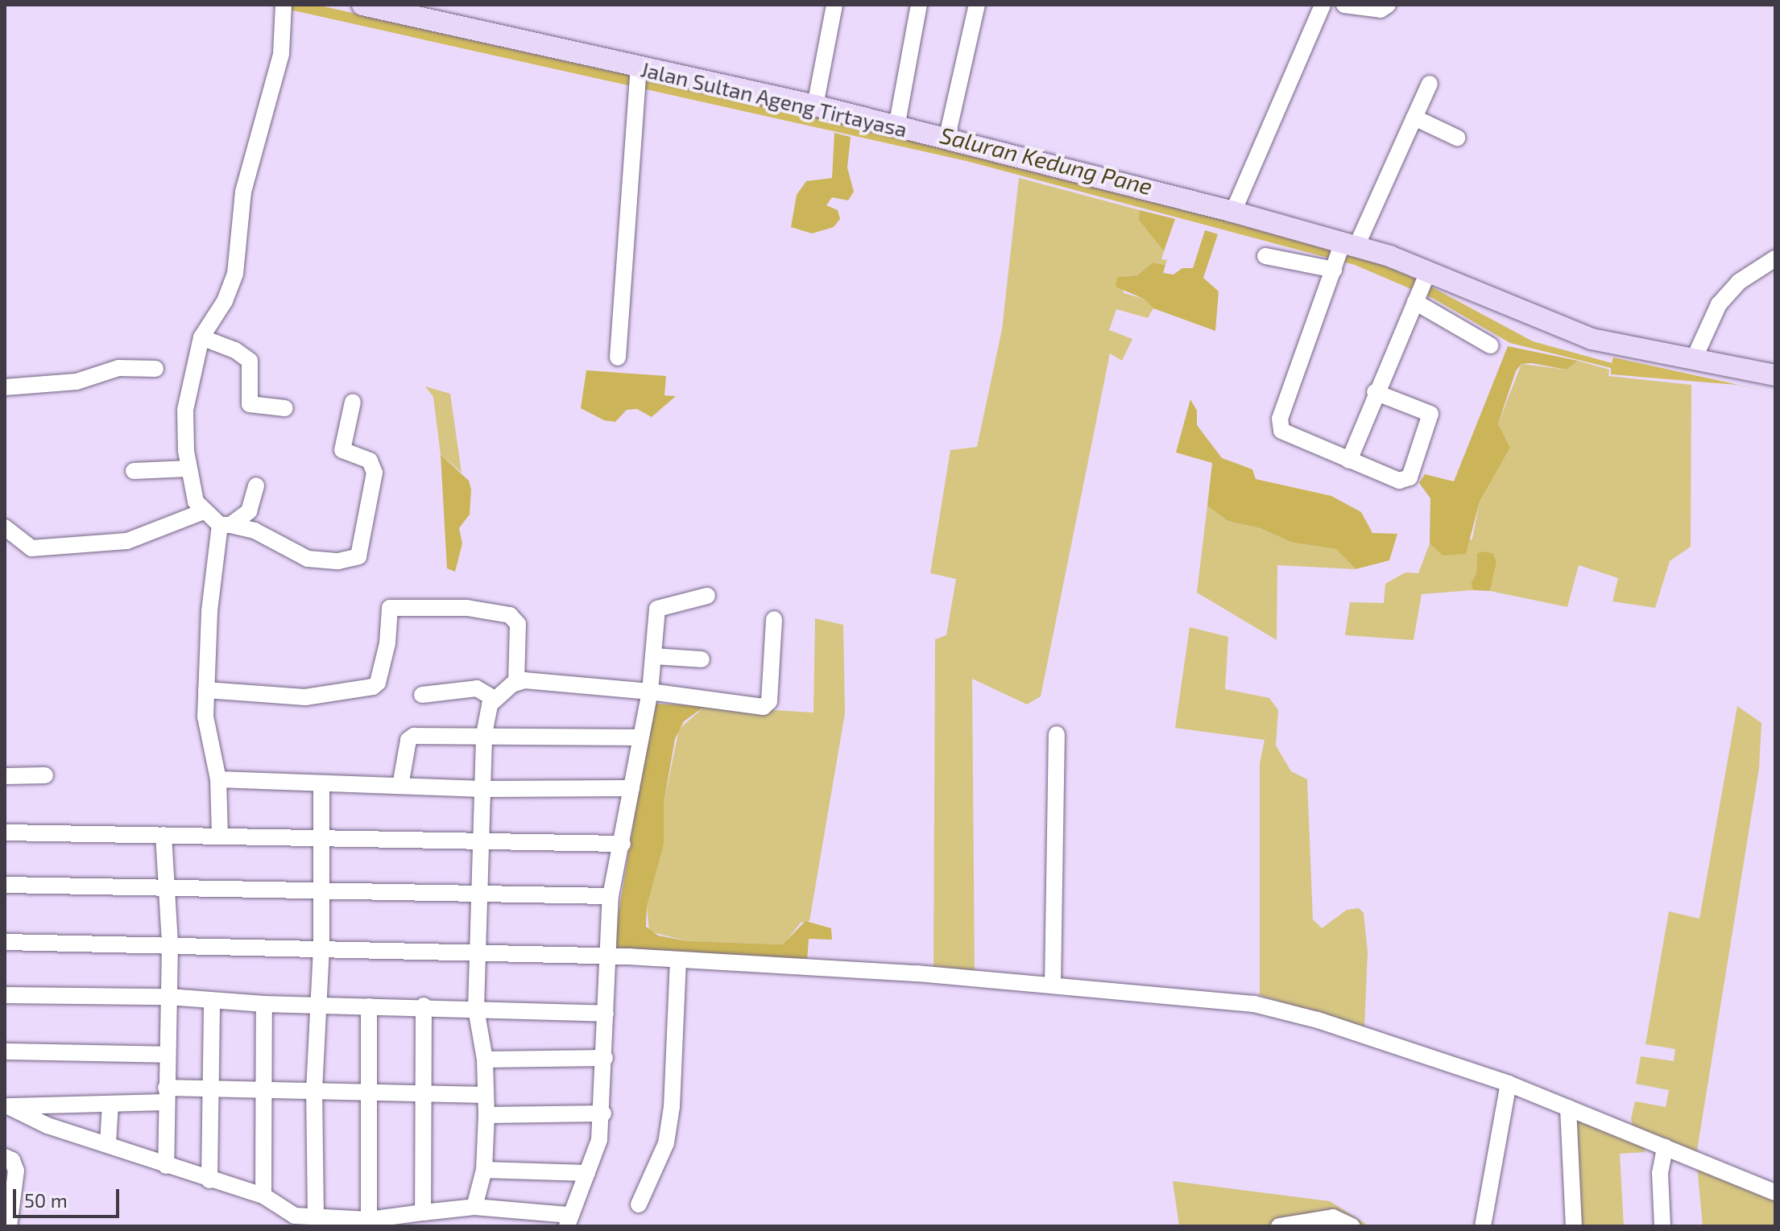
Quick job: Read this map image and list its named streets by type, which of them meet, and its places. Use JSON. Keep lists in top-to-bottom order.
{
  "streets": {
    "main road": ["Jalan Sultan Ageng Tirtayasa"]
  },
  "water": ["Saluran Kedung Pane"],
  "scale_bar": "50 m"
}
